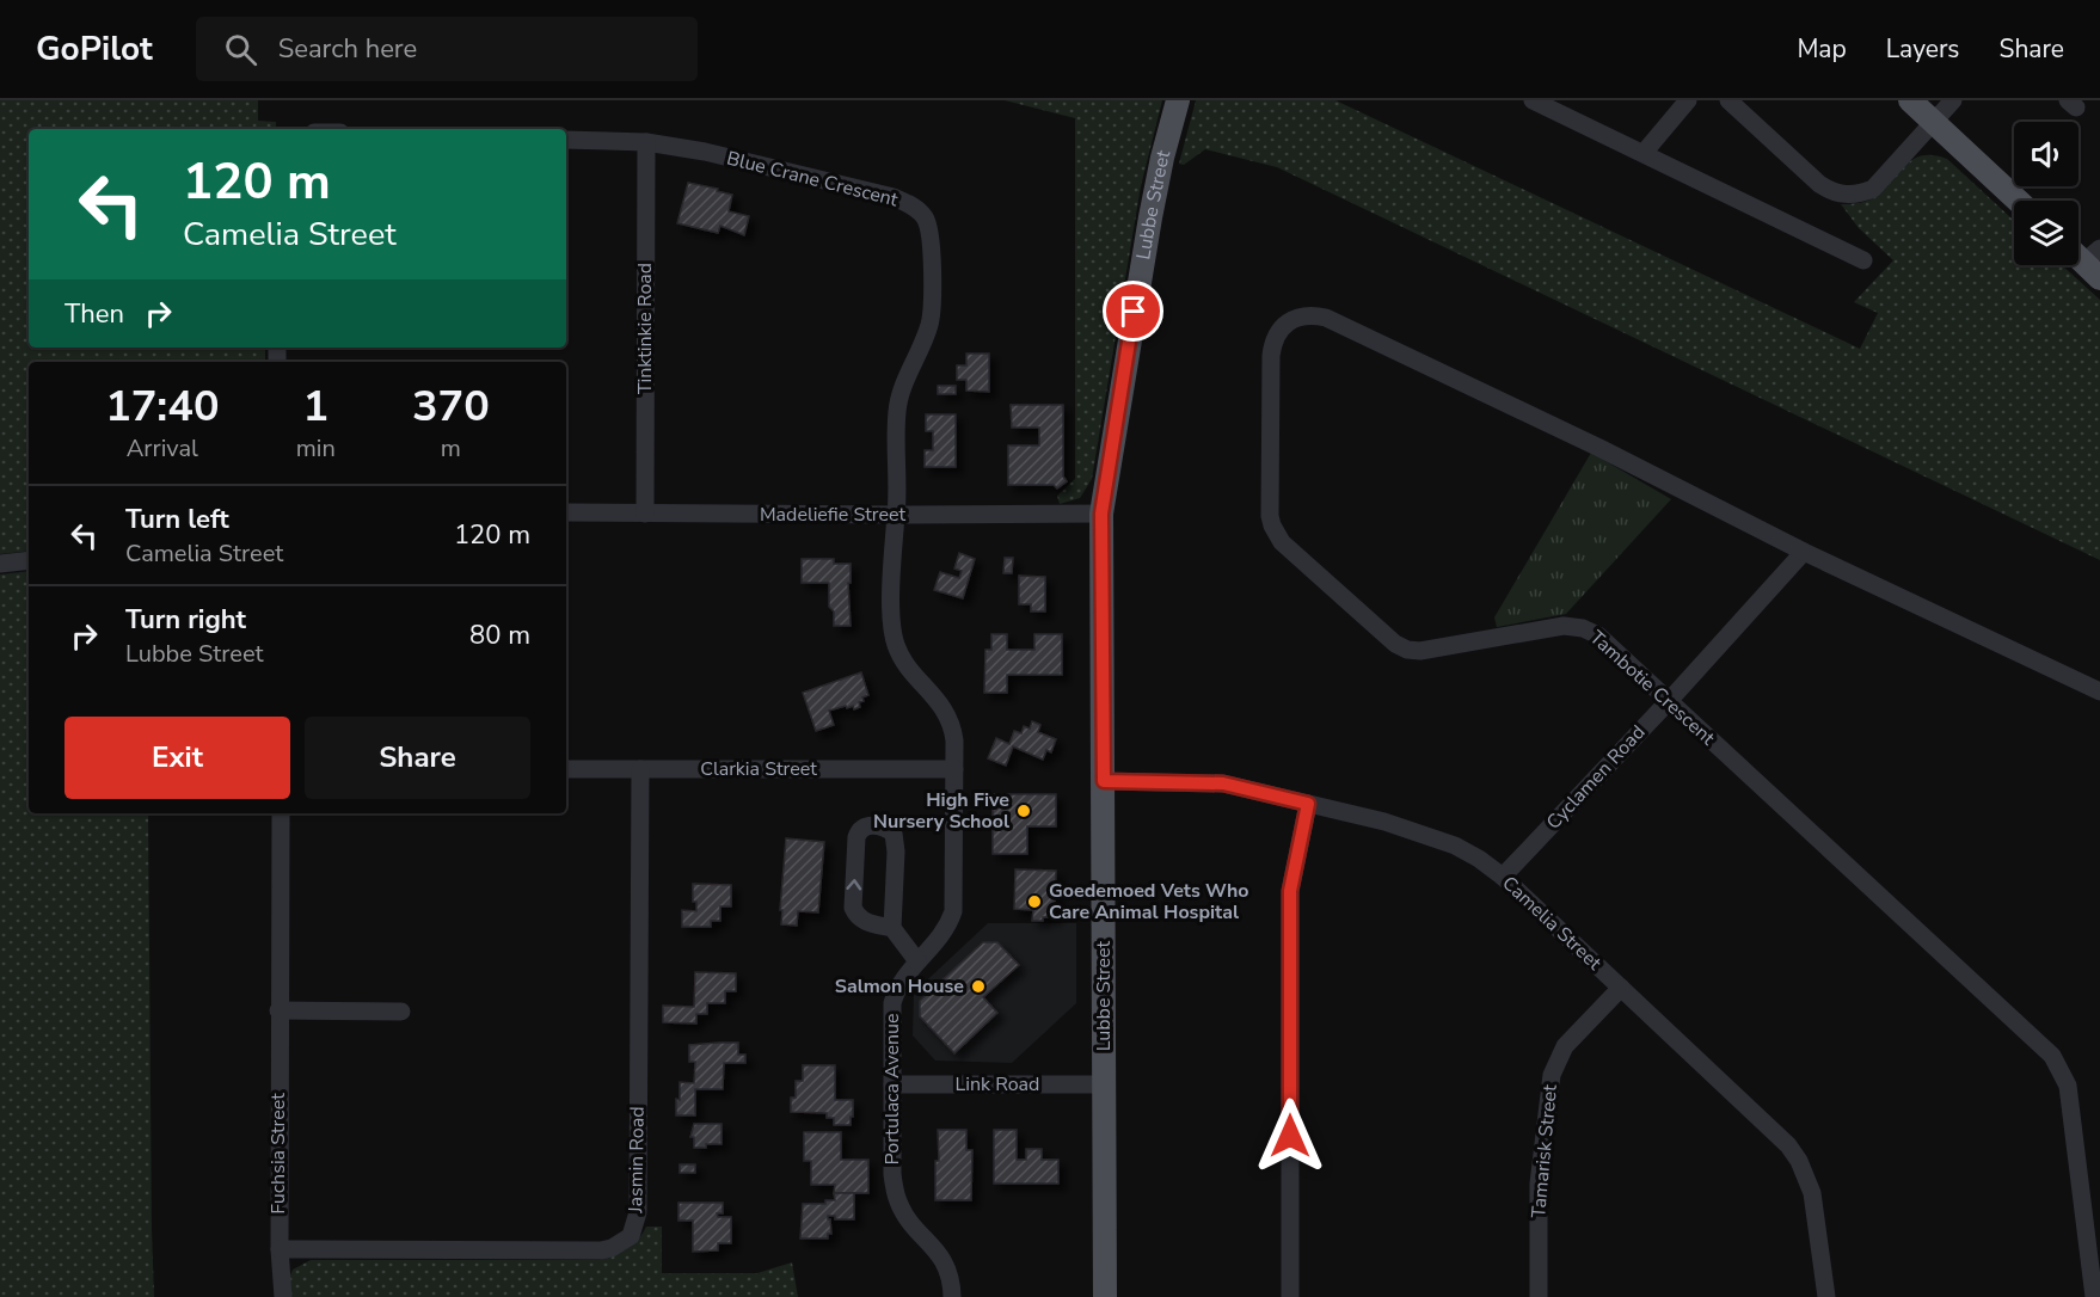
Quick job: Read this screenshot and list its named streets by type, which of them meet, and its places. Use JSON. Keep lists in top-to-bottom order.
{
  "streets": {
    "main road": ["Lubbe Street"],
    "street": [
      "Blue Crane Crescent",
      "Tinktinkie Road",
      "Madeliefie Street",
      "Tambotie Crescent",
      "Clarkia Street",
      "Cyclamen Road",
      "Camelia Street",
      "Link Road",
      "Portulaca Avenue",
      "Tamarisk Street",
      "Fuchsia Street",
      "Jasmin Road"
    ]
  },
  "crossings": [
    ["Blue Crane Crescent", "Tinktinkie Road"],
    ["Blue Crane Crescent", "Madeliefie Street"],
    ["Blue Crane Crescent", "Portulaca Avenue"],
    ["Lubbe Street", "Madeliefie Street"],
    ["Lubbe Street", "Camelia Street"],
    ["Lubbe Street", "Link Road"],
    ["Tinktinkie Road", "Madeliefie Street"],
    ["Madeliefie Street", "Portulaca Avenue"],
    ["Tambotie Crescent", "Cyclamen Road"],
    ["Clarkia Street", "Portulaca Avenue"],
    ["Clarkia Street", "Jasmin Road"],
    ["Cyclamen Road", "Camelia Street"],
    ["Camelia Street", "Tamarisk Street"],
    ["Link Road", "Portulaca Avenue"],
    ["Fuchsia Street", "Jasmin Road"]
  ],
  "places": ["High Five Nursery School", "Goedemoed Vets Who Care Animal Hospital", "Salmon House"],
  "page": {
    "header": "GoPilot",
    "search": "Search here",
    "nav": ["Map", "Layers", "Share"],
    "turn": ["120 m", "Camelia Street"],
    "then": "Then",
    "eta": [
      "17:40",
      "Arrival",
      "1",
      "min",
      "370",
      "m"
    ],
    "list": [
      {
        "name": "Turn left",
        "note": "Camelia Street",
        "value": "120 m"
      },
      {
        "name": "Turn right",
        "note": "Lubbe Street",
        "value": "80 m"
      }
    ],
    "buttons": ["Exit", "Share"]
  }
}
